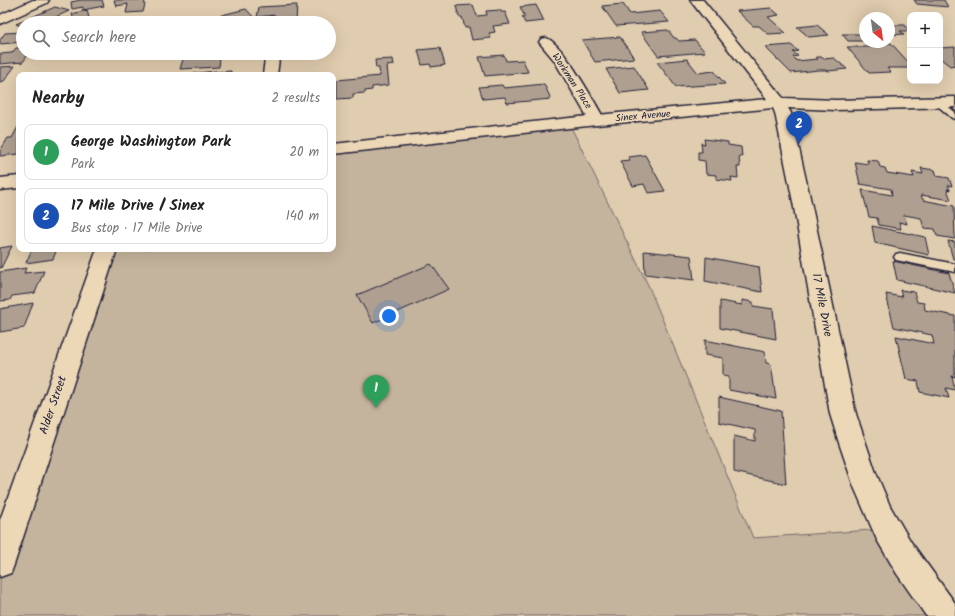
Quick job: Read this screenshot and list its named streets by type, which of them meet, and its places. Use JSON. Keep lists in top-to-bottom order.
{
  "streets": {
    "street": [
      "Workman Place",
      "Sinex Avenue",
      "17 Mile Drive",
      "Alder Street"
    ]
  },
  "crossings": [
    ["Workman Place", "Sinex Avenue"],
    ["Sinex Avenue", "17 Mile Drive"]
  ],
  "north": "bottom right",
  "page": {
    "map_buttons": ["+", "−"],
    "search": "Search here",
    "heading": ["Nearby", "2 results"],
    "pins": ["2", "1"],
    "list": [
      {
        "mark": "1",
        "name": "George Washington Park",
        "note": "Park",
        "value": "20 m"
      },
      {
        "mark": "2",
        "name": "17 Mile Drive / Sinex",
        "note": "Bus stop · 17 Mile Drive",
        "value": "140 m"
      }
    ]
  }
}
